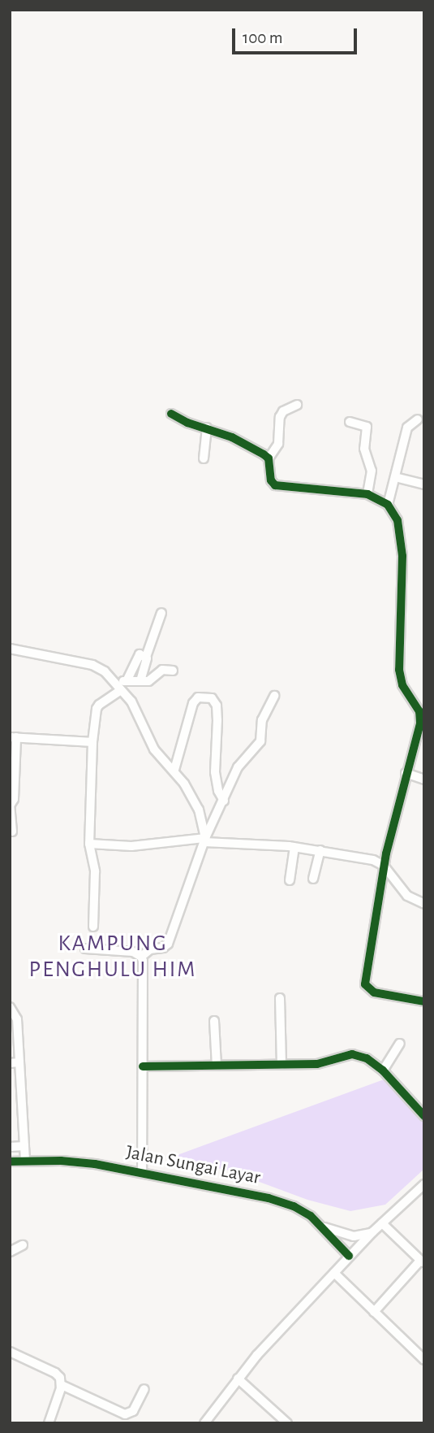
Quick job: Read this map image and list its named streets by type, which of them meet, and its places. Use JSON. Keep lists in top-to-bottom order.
{
  "streets": {
    "street": ["Jalan Sungai Layar"]
  },
  "districts": ["KAMPUNG PENGHULU HIM"],
  "scale_bar": "100 m"
}
